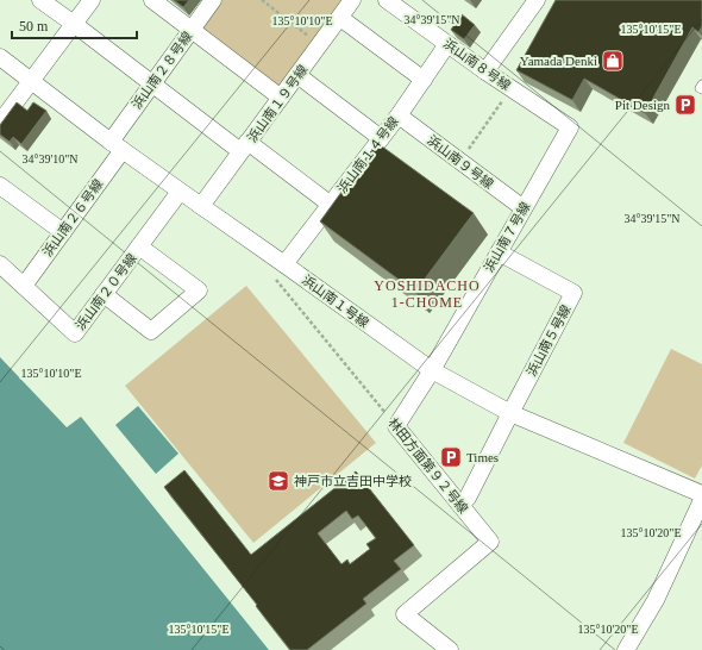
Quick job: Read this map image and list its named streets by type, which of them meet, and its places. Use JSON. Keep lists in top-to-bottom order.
{
  "streets": {
    "street": [
      "浜山南８号線",
      "浜山南２８号線",
      "浜山南１９号線",
      "浜山南１４号線",
      "浜山南９号線",
      "浜山南２６号線",
      "浜山南７号線",
      "浜山南２０号線",
      "浜山南１号線",
      "浜山南５号線",
      "林田方面第９２号線"
    ]
  },
  "crossings": [
    ["浜山南８号線", "浜山南１４号線"],
    ["浜山南８号線", "浜山南７号線"],
    ["浜山南２８号線", "浜山南２６号線"],
    ["浜山南２８号線", "浜山南１号線"],
    ["浜山南１９号線", "浜山南１号線"],
    ["浜山南１４号線", "浜山南９号線"],
    ["浜山南１４号線", "浜山南１号線"],
    ["浜山南９号線", "浜山南７号線"],
    ["浜山南２６号線", "浜山南２０号線"],
    ["浜山南２６号線", "浜山南１号線"],
    ["浜山南７号線", "浜山南１号線"],
    ["浜山南７号線", "浜山南５号線"],
    ["浜山南７号線", "林田方面第９２号線"],
    ["浜山南２０号線", "浜山南１号線"],
    ["浜山南１号線", "浜山南５号線"]
  ],
  "districts": ["YOSHIDACHO 1-CHOME"],
  "places": {
    "shop": ["Yamada Denki"],
    "parking": ["Pit Design", "Times"],
    "school or university": ["神戸市立吉田中学校"]
  },
  "scale_bar": "50 m",
  "coordinates": [
    "34°39'15\"N",
    "135°10'10\"E",
    "135°10'15\"E",
    "34°39'10\"N",
    "135°10'20\"E"
  ]
}
